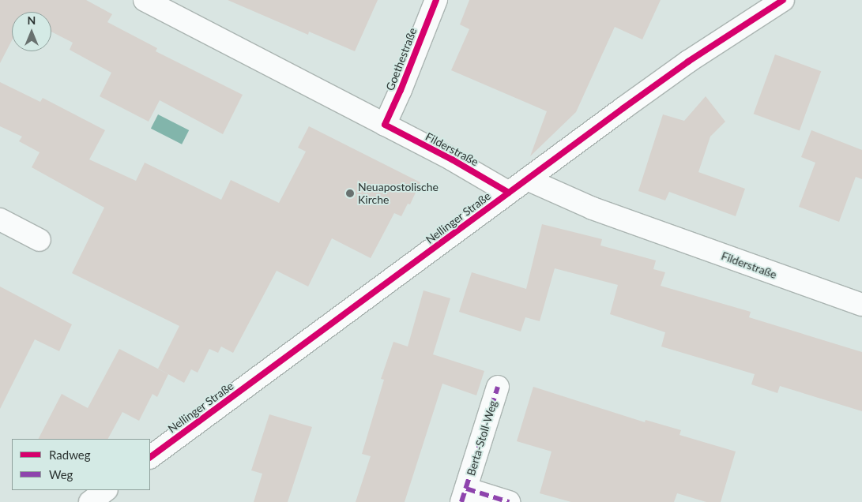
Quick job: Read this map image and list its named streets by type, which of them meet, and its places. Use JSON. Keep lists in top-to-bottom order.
{
  "streets": {
    "street": [
      "Goethestraße",
      "Filderstraße",
      "Nellinger Straße",
      "Berta-Stoll-Weg"
    ]
  },
  "crossings": [
    ["Goethestraße", "Filderstraße"],
    ["Filderstraße", "Nellinger Straße"]
  ],
  "places": ["Neuapostolische Kirche"],
  "legend": ["Radweg", "Weg"],
  "north": "top"
}
